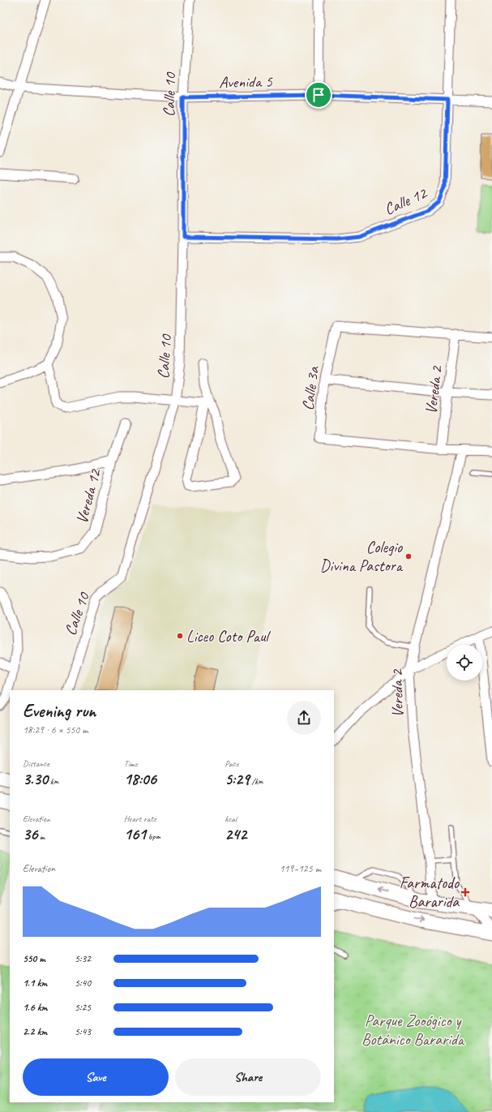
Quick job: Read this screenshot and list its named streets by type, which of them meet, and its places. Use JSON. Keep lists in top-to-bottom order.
{
  "streets": {
    "street": [
      "Avenida 5",
      "Calle 10",
      "Calle 12",
      "Calle 3a",
      "Vereda 2",
      "Vereda 12"
    ]
  },
  "crossings": [
    ["Avenida 5", "Calle 10"],
    ["Avenida 5", "Calle 12"],
    ["Calle 10", "Calle 12"],
    ["Calle 3a", "Vereda 2"]
  ],
  "parks": ["Parque Zooógico y Botánico Bararida"],
  "places": {
    "other": ["Colegio Divina Pastora", "Liceo Coto Paul"],
    "health": ["Farmatodo Bararida"]
  },
  "page": {
    "heading": ["Evening run", "18:29 · 6 × 550 m"],
    "stats": [
      ["Distance", "3.30 km"],
      ["Time", "18:06"],
      ["Pace", "5:29 /km"],
      ["Elevation", "36 m"],
      ["Heart rate", "161 bpm"],
      ["kcal", "242"]
    ],
    "chart": ["Elevation", "119–125 m"],
    "list": [
      {
        "name": "550 m",
        "note": "5:32"
      },
      {
        "name": "1.1 km",
        "note": "5:40"
      },
      {
        "name": "1.6 km",
        "note": "5:25"
      },
      {
        "name": "2.2 km",
        "note": "5:43"
      }
    ],
    "buttons": ["Save", "Share"]
  }
}
